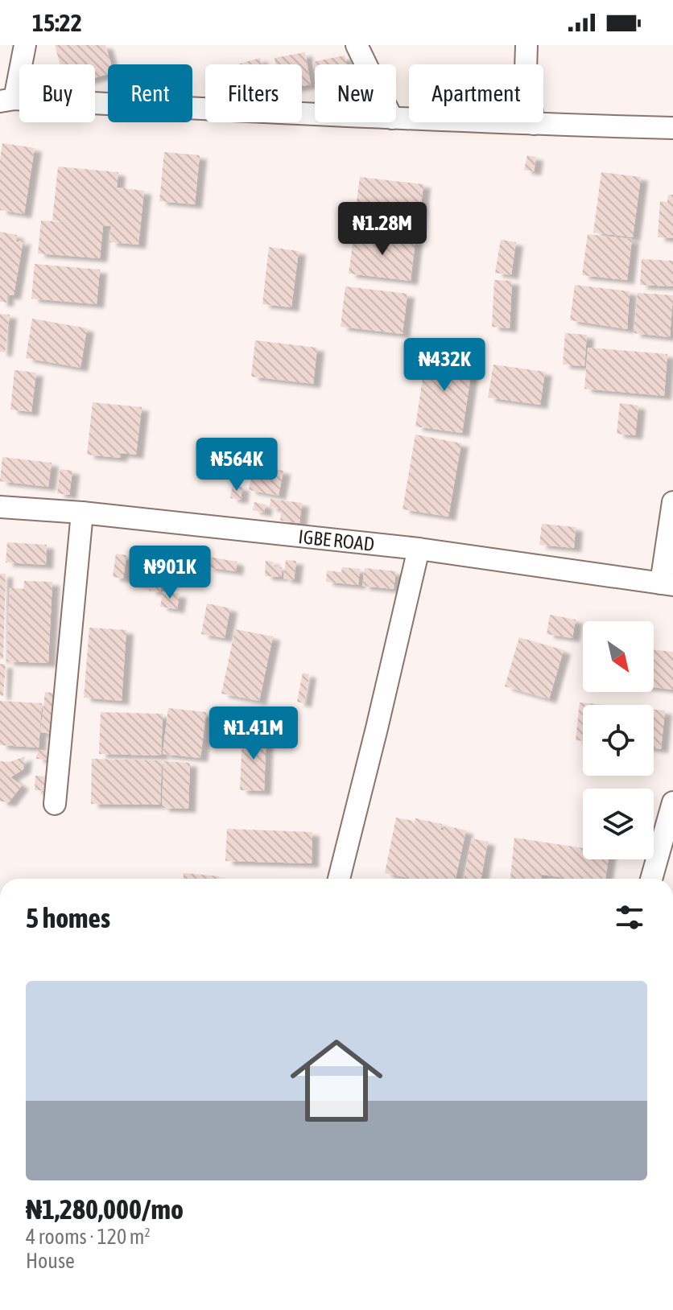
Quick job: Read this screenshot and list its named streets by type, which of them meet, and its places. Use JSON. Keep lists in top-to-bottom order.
{
  "streets": {
    "street": ["IGBE ROAD"]
  },
  "north": "bottom right",
  "page": {
    "status": "15:22",
    "chip": [
      "Buy",
      "Rent",
      "Filters",
      "New",
      "Apartment"
    ],
    "price": [
      "₦1.28M",
      "₦432K",
      "₦564K",
      "₦901K",
      "₦1.41M"
    ],
    "heading": "5 homes",
    "list": [
      {
        "name": "₦1,280,000/mo",
        "note": "4 rooms · 120 m² · House"
      }
    ]
  }
}
